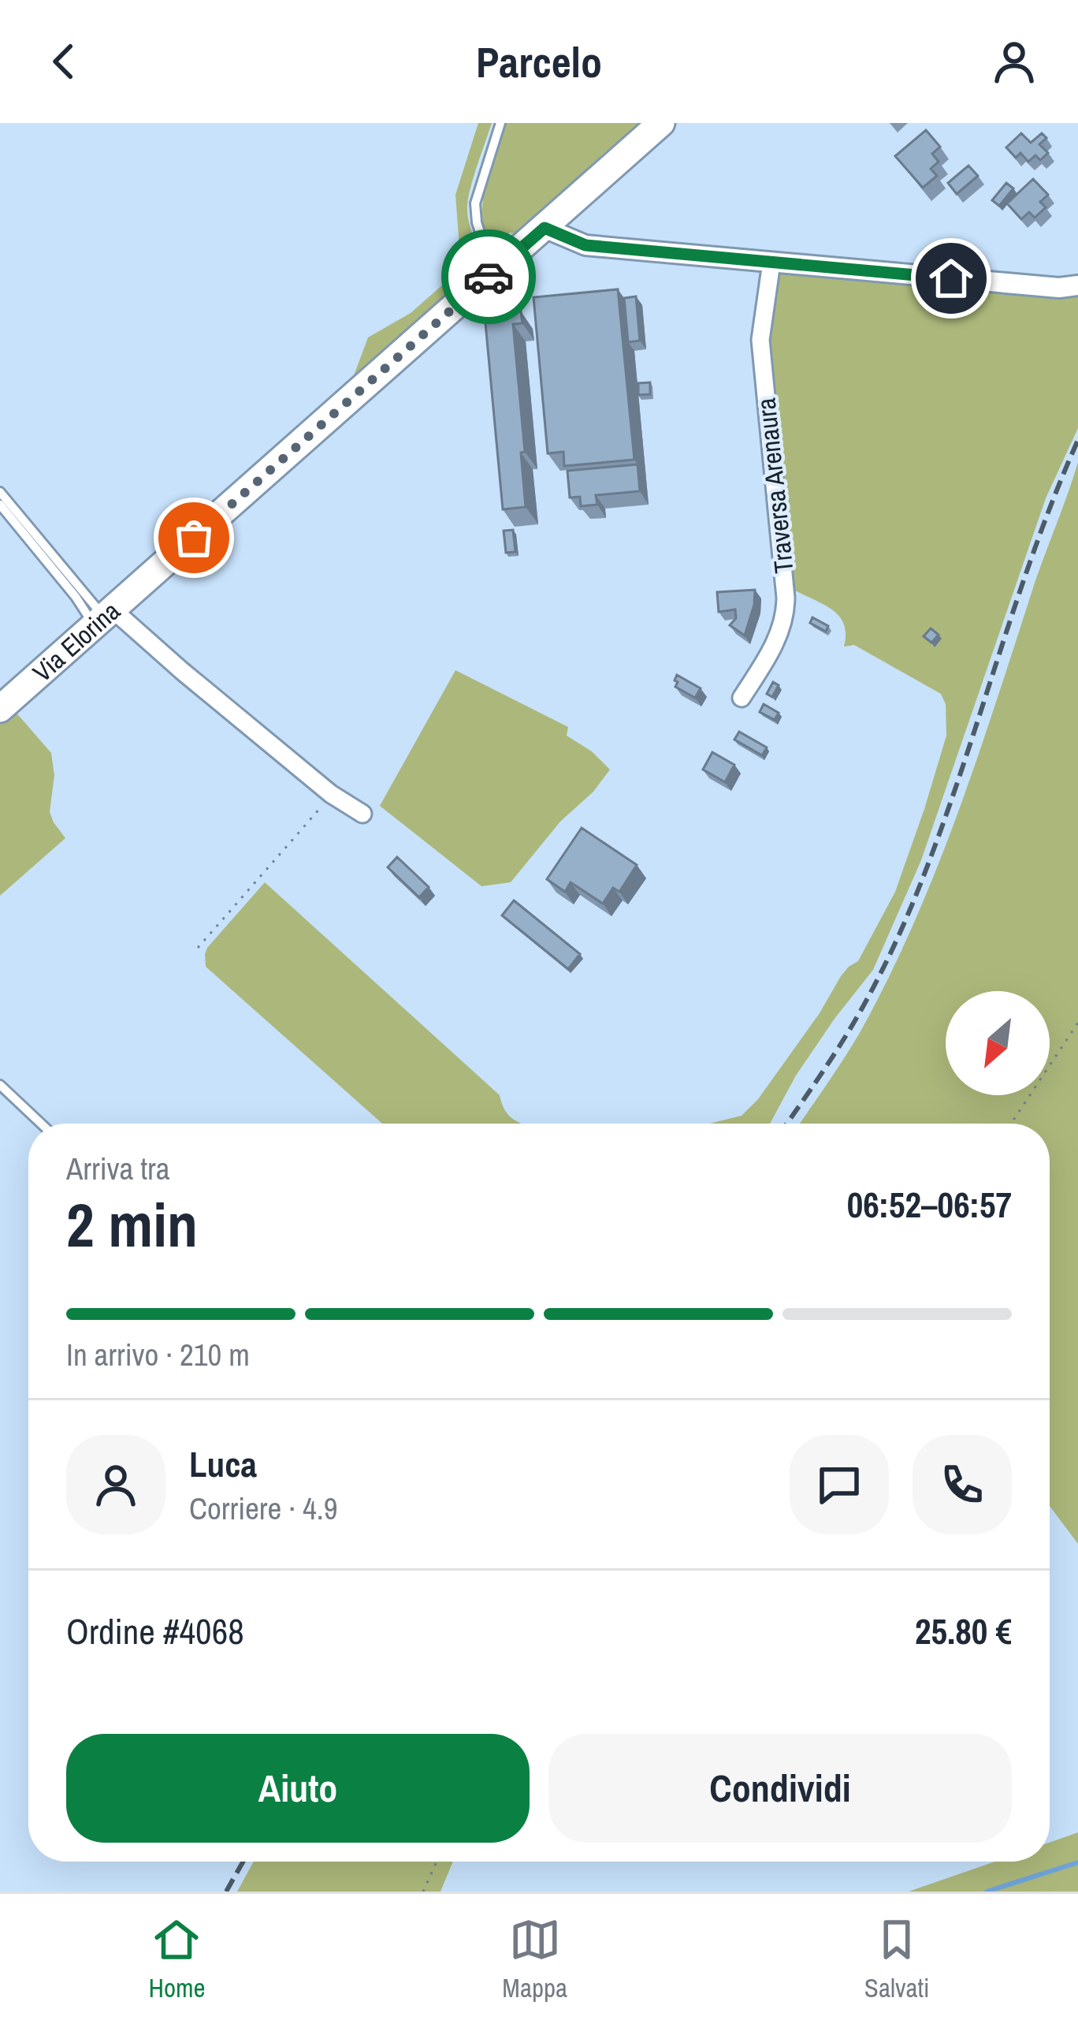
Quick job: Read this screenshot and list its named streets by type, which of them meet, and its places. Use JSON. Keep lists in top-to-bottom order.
{
  "streets": {
    "main road": ["Via Elorina"],
    "street": ["Traversa Arenaura"]
  },
  "north": "bottom left",
  "page": {
    "header": "Parcelo",
    "heading": ["2 min", "Arriva tra", "06:52–06:57"],
    "panel": [
      "Luca",
      "Corriere · 4.9",
      "Ordine #4068",
      "25.80 €"
    ],
    "bar": "In arrivo · 210 m",
    "buttons": ["Aiuto", "Condividi"],
    "tabs": ["Home", "Mappa", "Salvati"]
  }
}
